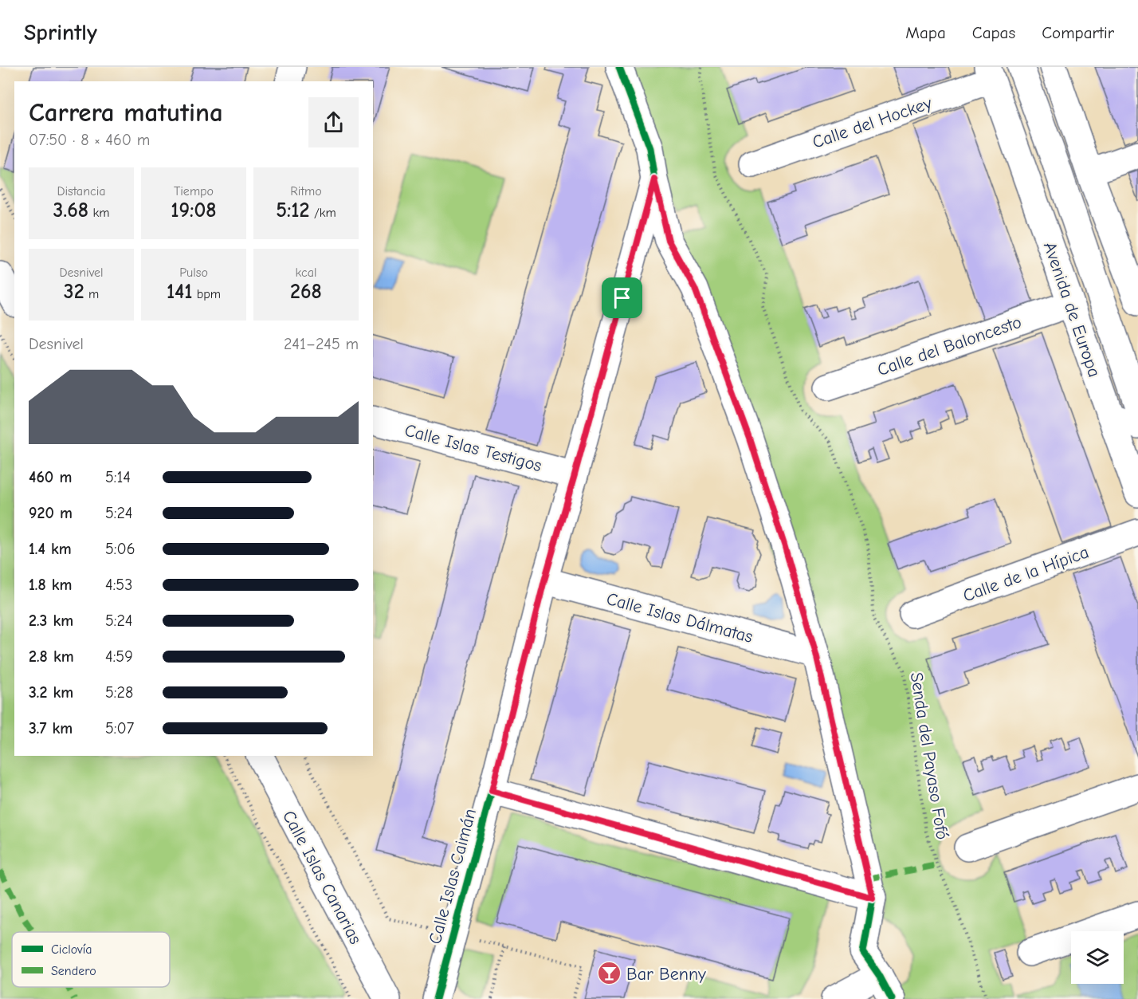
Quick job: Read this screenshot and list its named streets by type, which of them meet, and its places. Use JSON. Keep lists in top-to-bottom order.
{
  "streets": {
    "street": [
      "Calle del Hockey",
      "Avenida de Europa",
      "Calle del Baloncesto",
      "Calle Islas Testigos",
      "Calle de la Hípica",
      "Calle Islas Dálmatas",
      "Calle Islas Caimán",
      "Calle Islas Canarias"
    ],
    "path": ["Senda del Payaso Fofó"]
  },
  "crossings": [
    ["Calle del Hockey", "Avenida de Europa"],
    ["Avenida de Europa", "Calle del Baloncesto"],
    ["Calle Islas Testigos", "Calle Islas Caimán"],
    ["Calle Islas Dálmatas", "Calle Islas Caimán"]
  ],
  "places": {
    "bar": ["Bar Benny"]
  },
  "legend": ["Ciclovía", "Sendero"],
  "page": {
    "header": "Sprintly",
    "nav": ["Mapa", "Capas", "Compartir"],
    "heading": ["Carrera matutina", "07:50 · 8 × 460 m"],
    "stats": [
      ["Distancia", "3.68 km"],
      ["Tiempo", "19:08"],
      ["Ritmo", "5:12 /km"],
      ["Desnivel", "32 m"],
      ["Pulso", "141 bpm"],
      ["kcal", "268"]
    ],
    "chart": ["Desnivel", "241–245 m"],
    "list": [
      {
        "name": "460 m",
        "note": "5:14"
      },
      {
        "name": "920 m",
        "note": "5:24"
      },
      {
        "name": "1.4 km",
        "note": "5:06"
      },
      {
        "name": "1.8 km",
        "note": "4:53"
      },
      {
        "name": "2.3 km",
        "note": "5:24"
      },
      {
        "name": "2.8 km",
        "note": "4:59"
      },
      {
        "name": "3.2 km",
        "note": "5:28"
      },
      {
        "name": "3.7 km",
        "note": "5:07"
      }
    ]
  }
}
